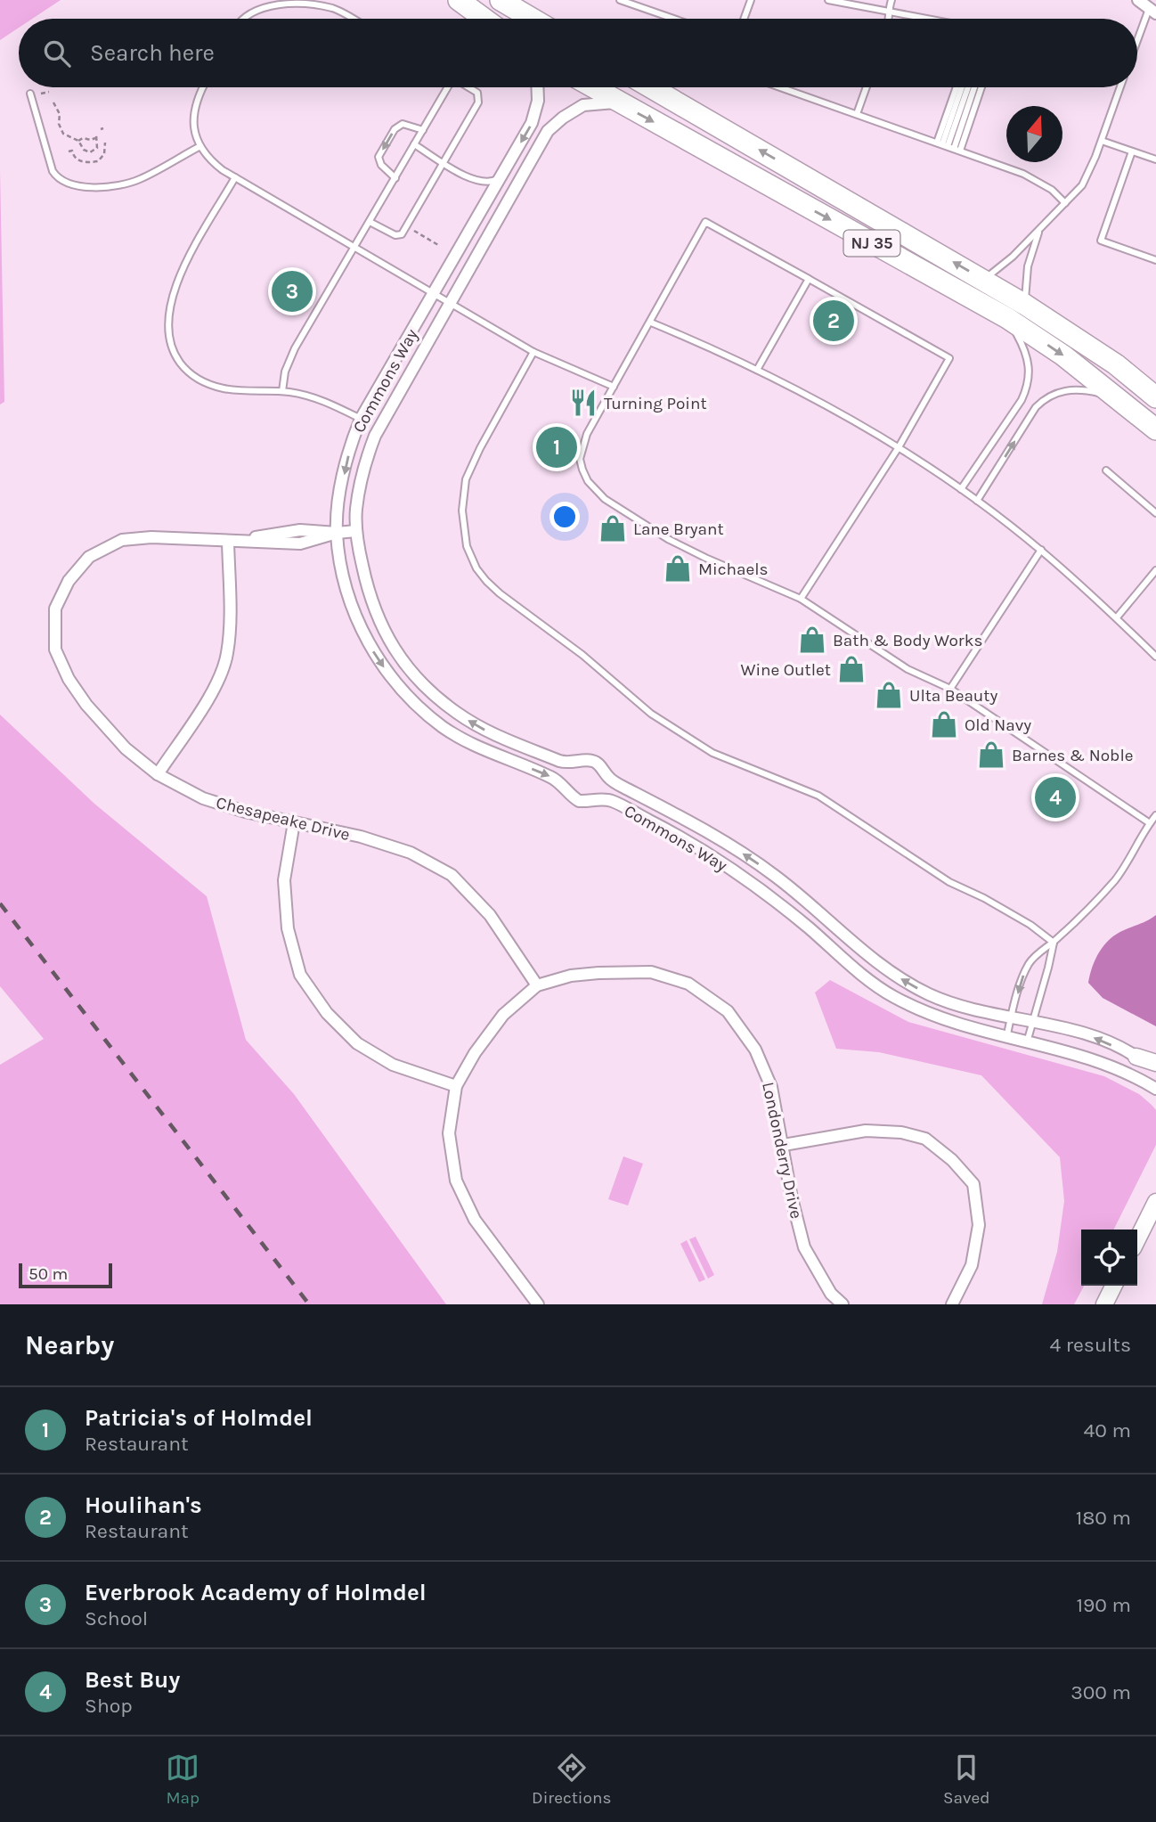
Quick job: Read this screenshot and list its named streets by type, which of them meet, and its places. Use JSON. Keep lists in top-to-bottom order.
{
  "streets": {
    "highway": ["NJ 35"],
    "street": ["Commons Way", "Chesapeake Drive", "Londonderry Drive"]
  },
  "crossings": [
    ["NJ 35", "Commons Way"],
    ["Commons Way", "Chesapeake Drive"],
    ["Chesapeake Drive", "Londonderry Drive"]
  ],
  "places": {
    "restaurant": ["Turning Point"],
    "shop": [
      "Lane Bryant",
      "Michaels",
      "Bath & Body Works",
      "Wine Outlet",
      "Ulta Beauty",
      "Old Navy",
      "Barnes & Noble"
    ]
  },
  "scale_bar": "50 m",
  "north": "top",
  "page": {
    "search": "Search here",
    "pins": [
      "3",
      "2",
      "1",
      "4"
    ],
    "scale": "50 m",
    "heading": ["Nearby", "4 results"],
    "list": [
      {
        "mark": "1",
        "name": "Patricia's of Holmdel",
        "note": "Restaurant",
        "value": "40 m"
      },
      {
        "mark": "2",
        "name": "Houlihan's",
        "note": "Restaurant",
        "value": "180 m"
      },
      {
        "mark": "3",
        "name": "Everbrook Academy of Holmdel",
        "note": "School",
        "value": "190 m"
      },
      {
        "mark": "4",
        "name": "Best Buy",
        "note": "Shop",
        "value": "300 m"
      }
    ],
    "nav": ["Map", "Directions", "Saved"]
  }
}
